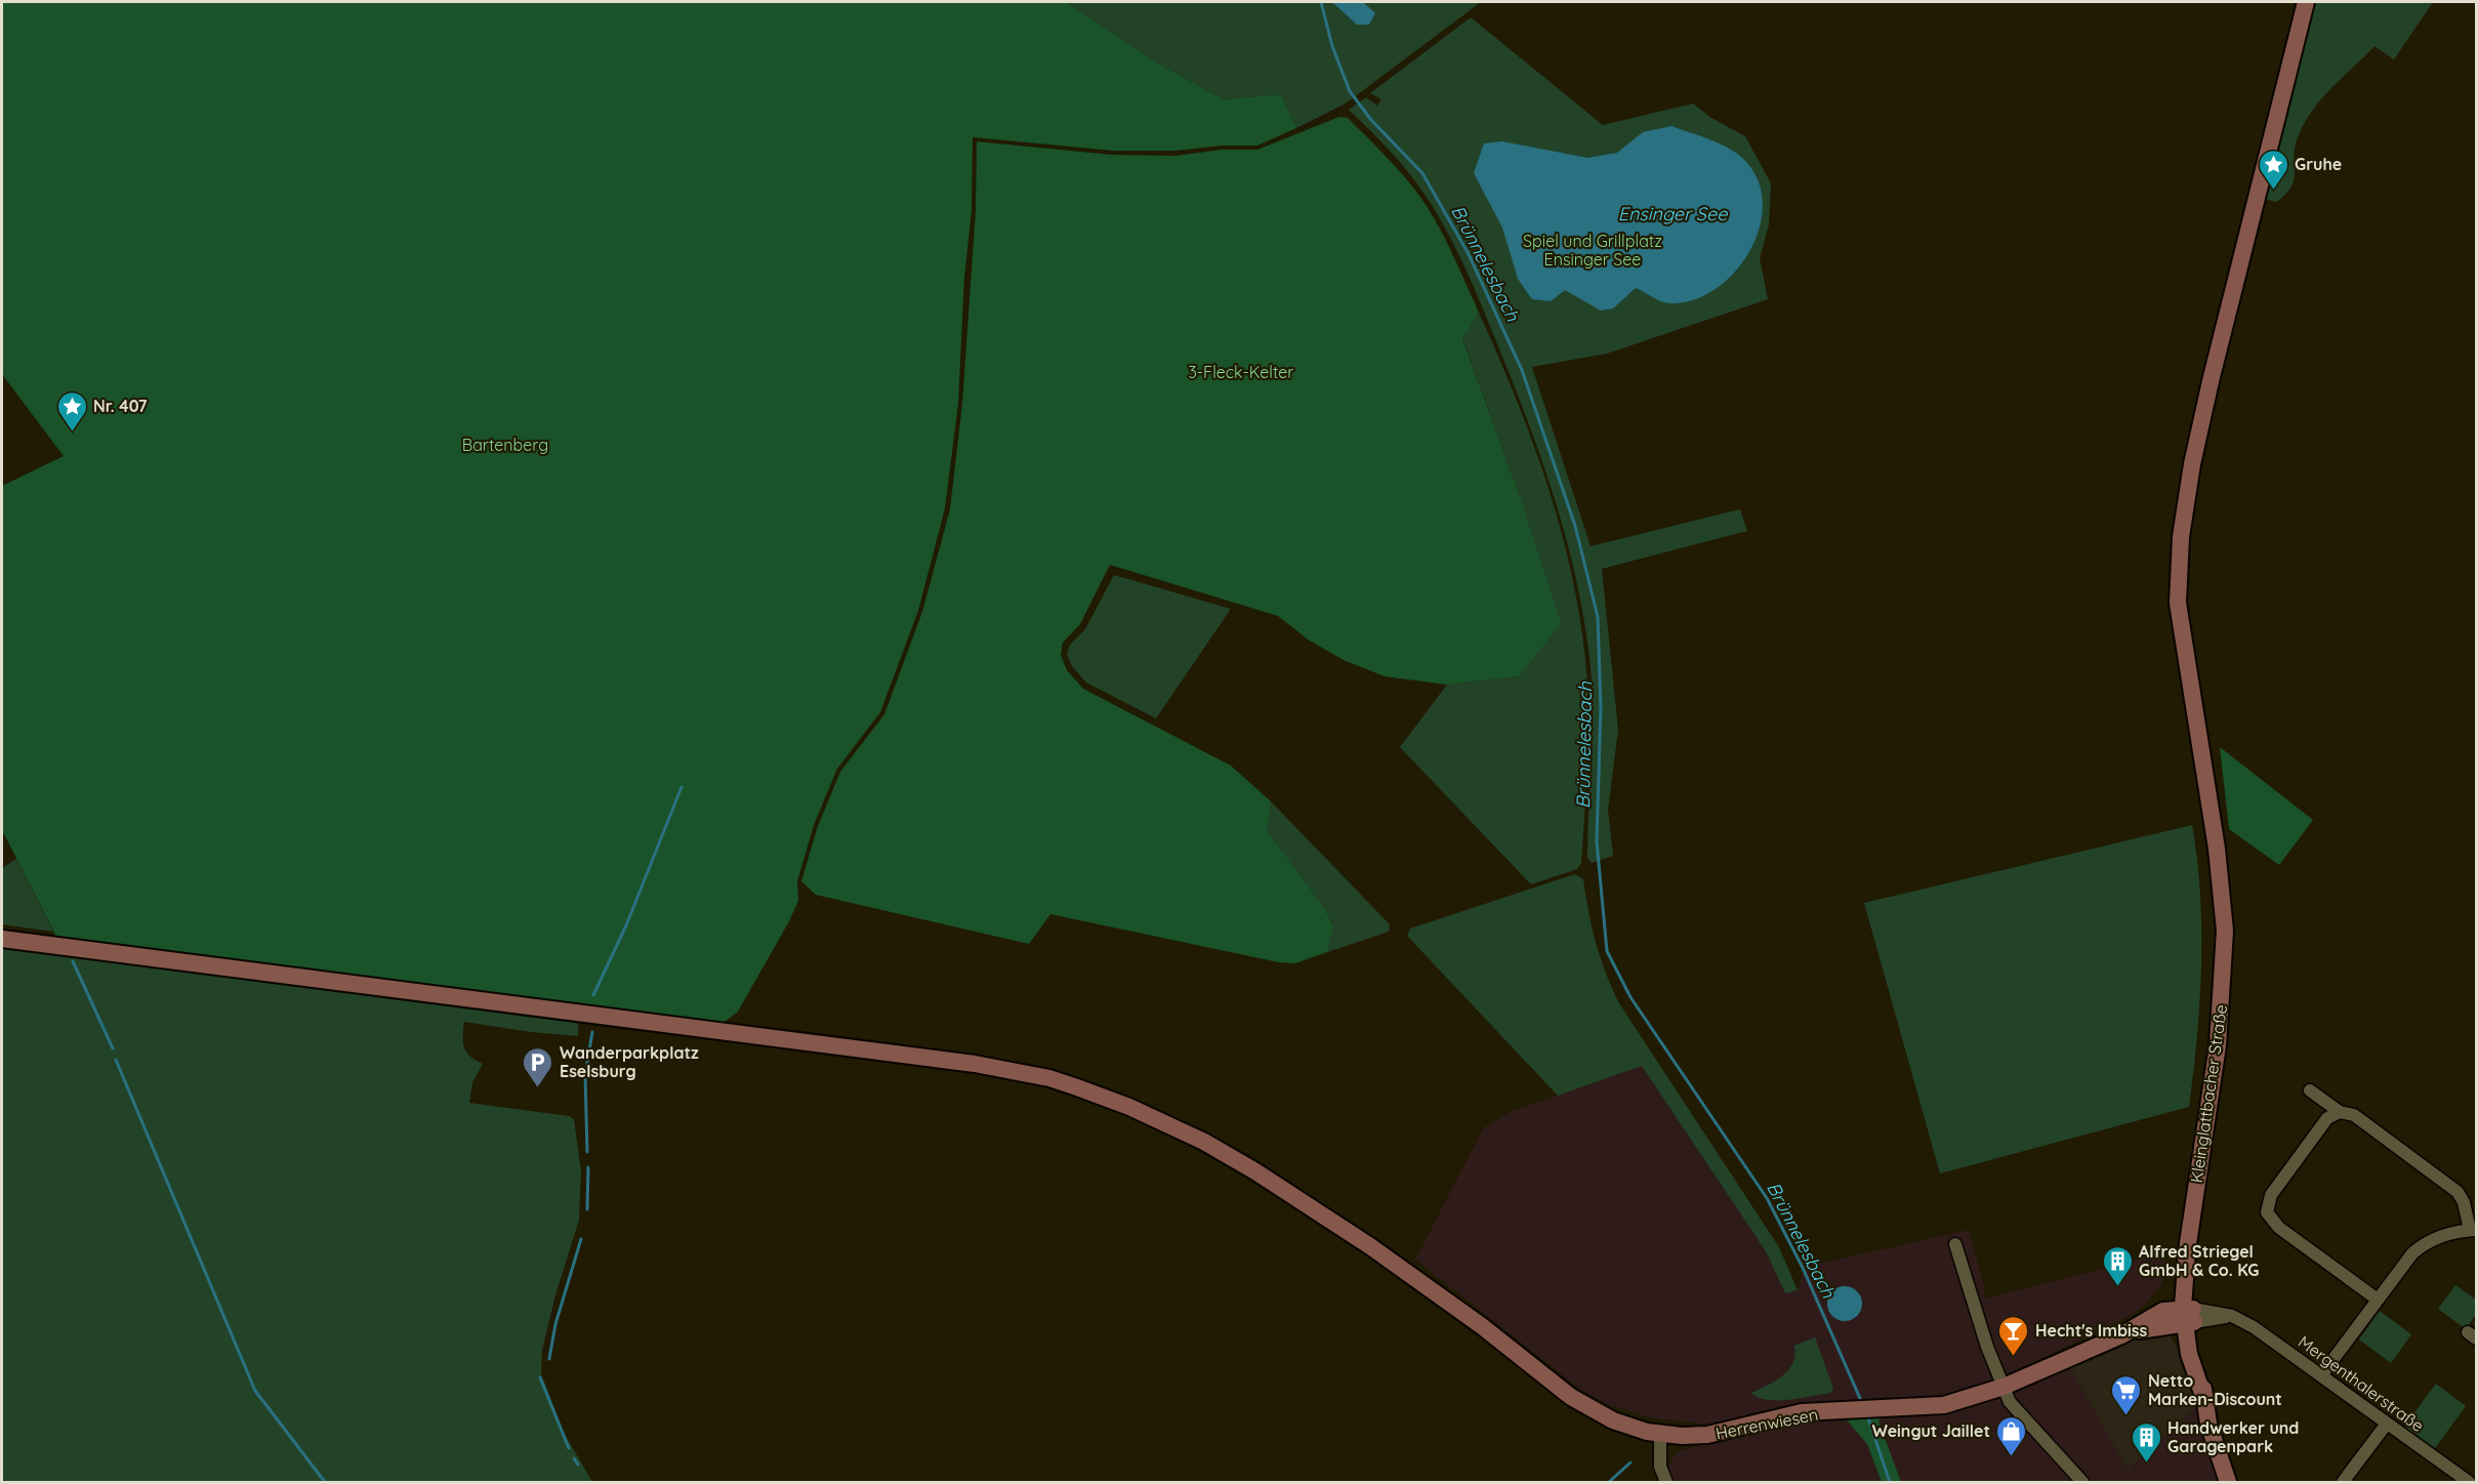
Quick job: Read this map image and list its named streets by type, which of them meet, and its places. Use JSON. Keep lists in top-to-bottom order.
{
  "streets": {
    "main road": ["Kleinglattbacher Straße", "Herrenwiesen"],
    "street": ["Mergenthalerstraße"]
  },
  "crossings": [
    ["Kleinglattbacher Straße", "Mergenthalerstraße"],
    ["Kleinglattbacher Straße", "Herrenwiesen"],
    ["Mergenthalerstraße", "Herrenwiesen"]
  ],
  "water": ["Ensinger See", "Brünnelesbach"],
  "parks": ["Spiel und Grillplatz Ensinger See", "3-Fleck-Kelter", "Bartenberg"],
  "places": {
    "place": ["Gruhe", "Nr. 407"],
    "parking": ["Wanderparkplatz Eselsburg"],
    "building": ["Alfred Striegel GmbH & Co. KG", "Handwerker und Garagenpark"],
    "bar": ["Hecht's Imbiss"],
    "supermarket": ["Netto Marken-Discount"],
    "shop": ["Weingut Jaillet"]
  }
}
